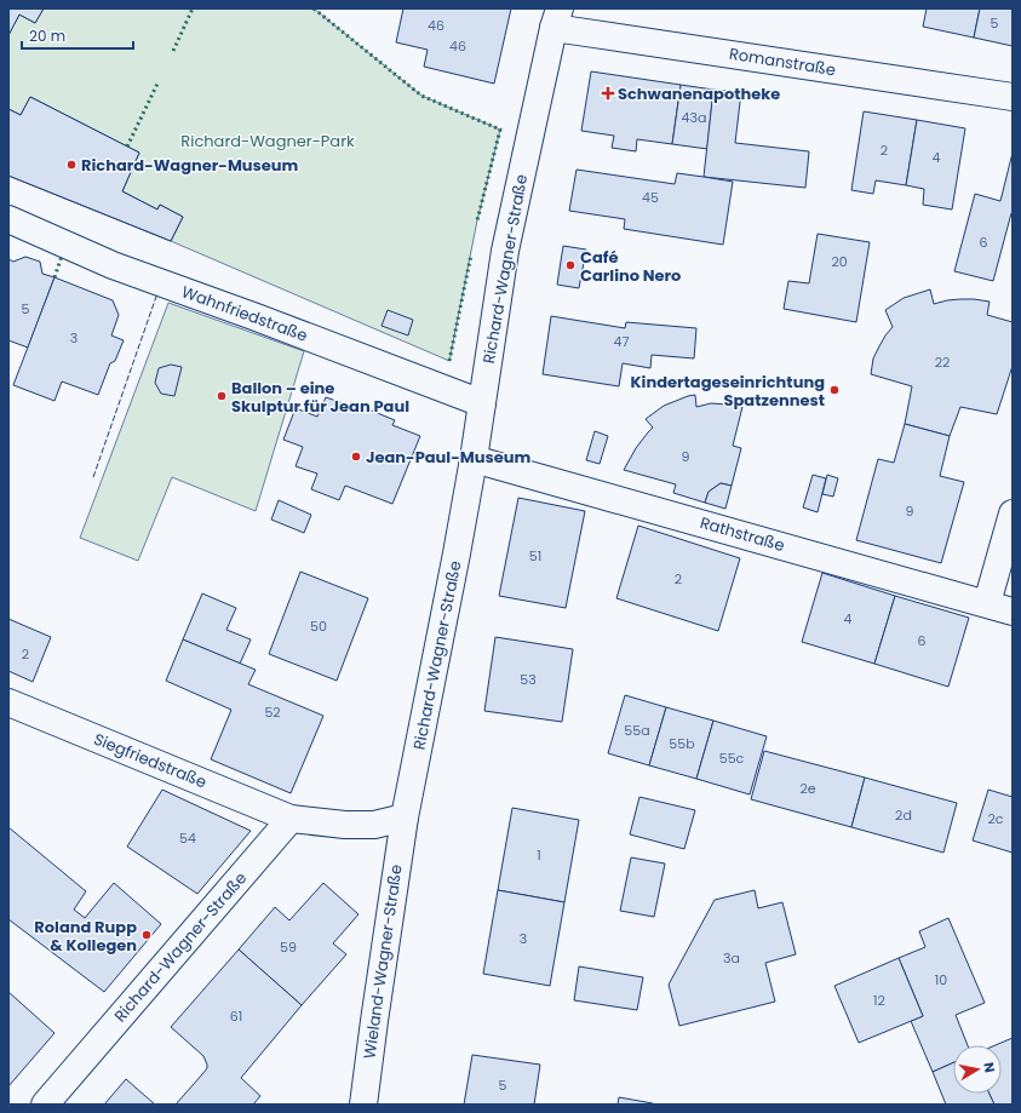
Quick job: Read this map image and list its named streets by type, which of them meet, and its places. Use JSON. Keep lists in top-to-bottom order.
{
  "streets": {
    "street": [
      "Romanstraße",
      "Richard-Wagner-Straße",
      "Wahnfriedstraße",
      "Rathstraße",
      "Siegfriedstraße",
      "Wieland-Wagner-Straße"
    ]
  },
  "crossings": [
    ["Romanstraße", "Richard-Wagner-Straße"],
    ["Richard-Wagner-Straße", "Wahnfriedstraße"],
    ["Richard-Wagner-Straße", "Rathstraße"],
    ["Richard-Wagner-Straße", "Siegfriedstraße"],
    ["Richard-Wagner-Straße", "Wieland-Wagner-Straße"]
  ],
  "parks": ["Richard-Wagner-Park"],
  "places": {
    "health": ["Schwanenapotheke"],
    "other": [
      "Richard-Wagner-Museum",
      "Café Carlino Nero",
      "Kindertageseinrichtung Spatzennest",
      "Ballon – eine Skulptur für Jean Paul",
      "Jean-Paul-Museum",
      "Roland Rupp & Kollegen"
    ]
  },
  "house_numbers": [
    "5",
    "46",
    "46",
    "43a",
    "2",
    "4",
    "45",
    "6",
    "20",
    "5",
    "3",
    "47",
    "22",
    "9",
    "9",
    "51",
    "2",
    "4",
    "50",
    "6",
    "2",
    "53",
    "52",
    "55a",
    "55b",
    "55c",
    "2e",
    "2d",
    "2c",
    "54",
    "1",
    "3",
    "59",
    "3a",
    "10",
    "12",
    "61",
    "5"
  ],
  "scale_bar": "20 m",
  "north": "right"
}
